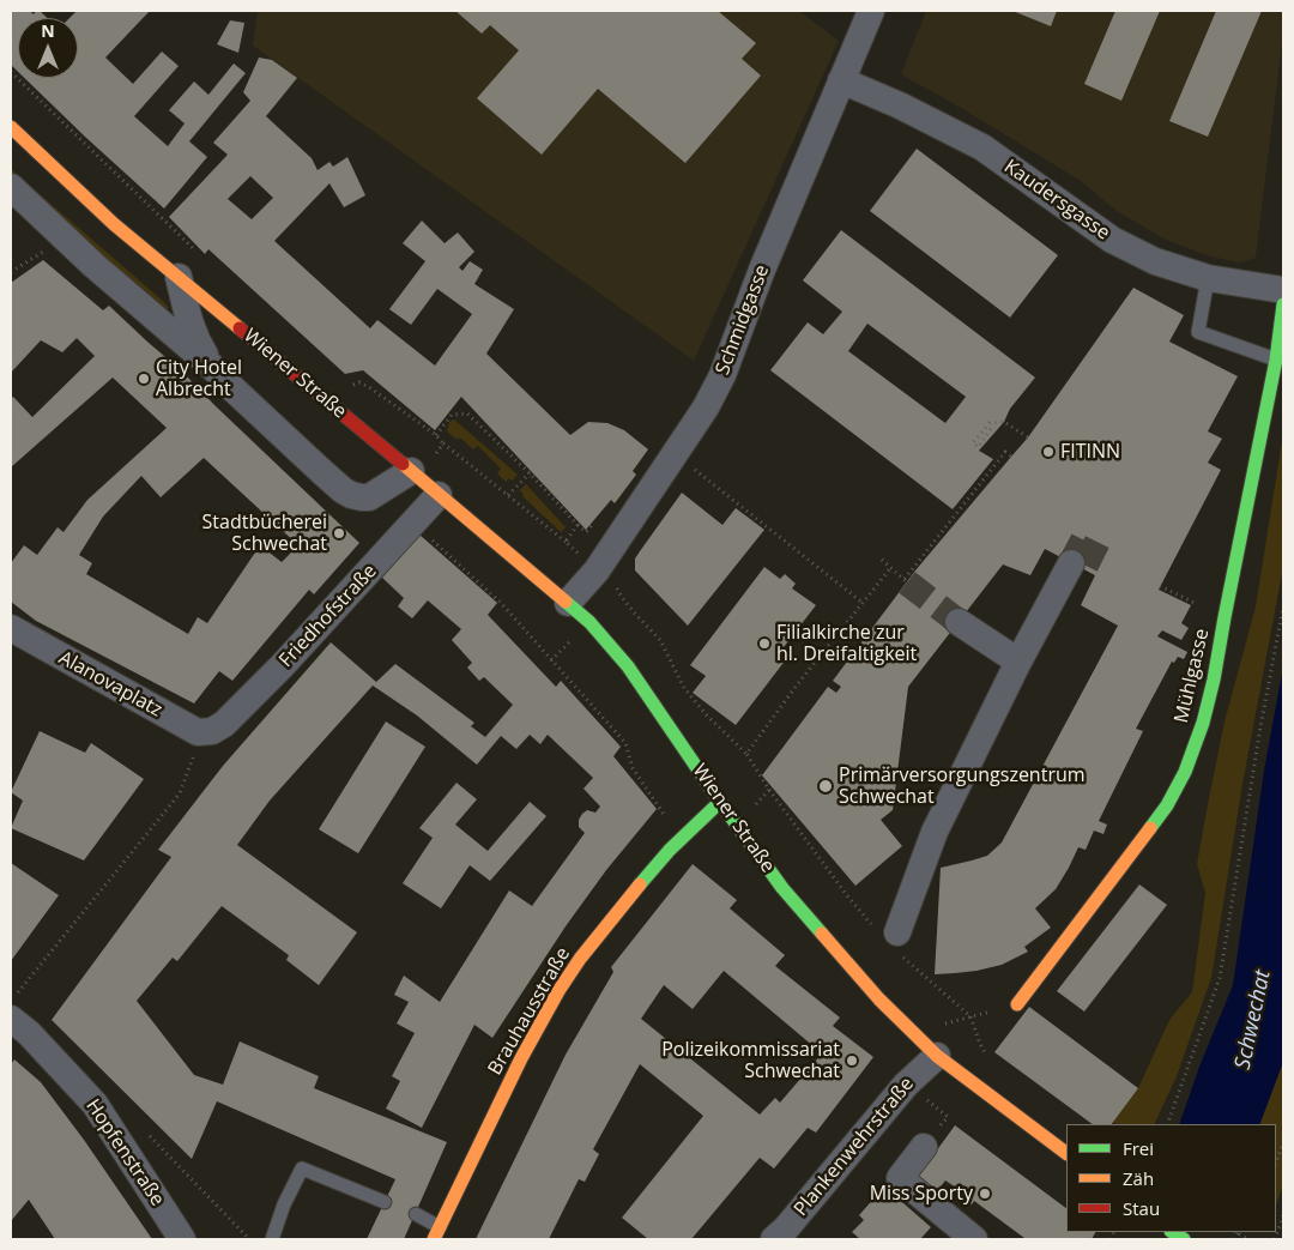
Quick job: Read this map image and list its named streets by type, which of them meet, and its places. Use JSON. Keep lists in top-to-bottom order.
{
  "streets": {
    "main road": ["Wiener Straße", "Mühlgasse", "Brauhausstraße"],
    "street": [
      "Kaudersgasse",
      "Schmidgasse",
      "Friedhofstraße",
      "Alanovaplatz",
      "Plankenwehrstraße",
      "Hopfenstraße"
    ]
  },
  "crossings": [
    ["Kaudersgasse", "Schmidgasse"],
    ["Schmidgasse", "Wiener Straße"],
    ["Wiener Straße", "Friedhofstraße"],
    ["Wiener Straße", "Brauhausstraße"],
    ["Wiener Straße", "Plankenwehrstraße"],
    ["Friedhofstraße", "Alanovaplatz"]
  ],
  "water": ["Schwechat"],
  "places": [
    "City Hotel Albrecht",
    "FITINN",
    "Stadtbücherei Schwechat",
    "Filialkirche zur hl. Dreifaltigkeit",
    "Primärversorgungszentrum Schwechat",
    "Polizeikommissariat Schwechat",
    "Miss Sporty"
  ],
  "legend": ["Frei", "Zäh", "Stau"],
  "north": "top"
}
